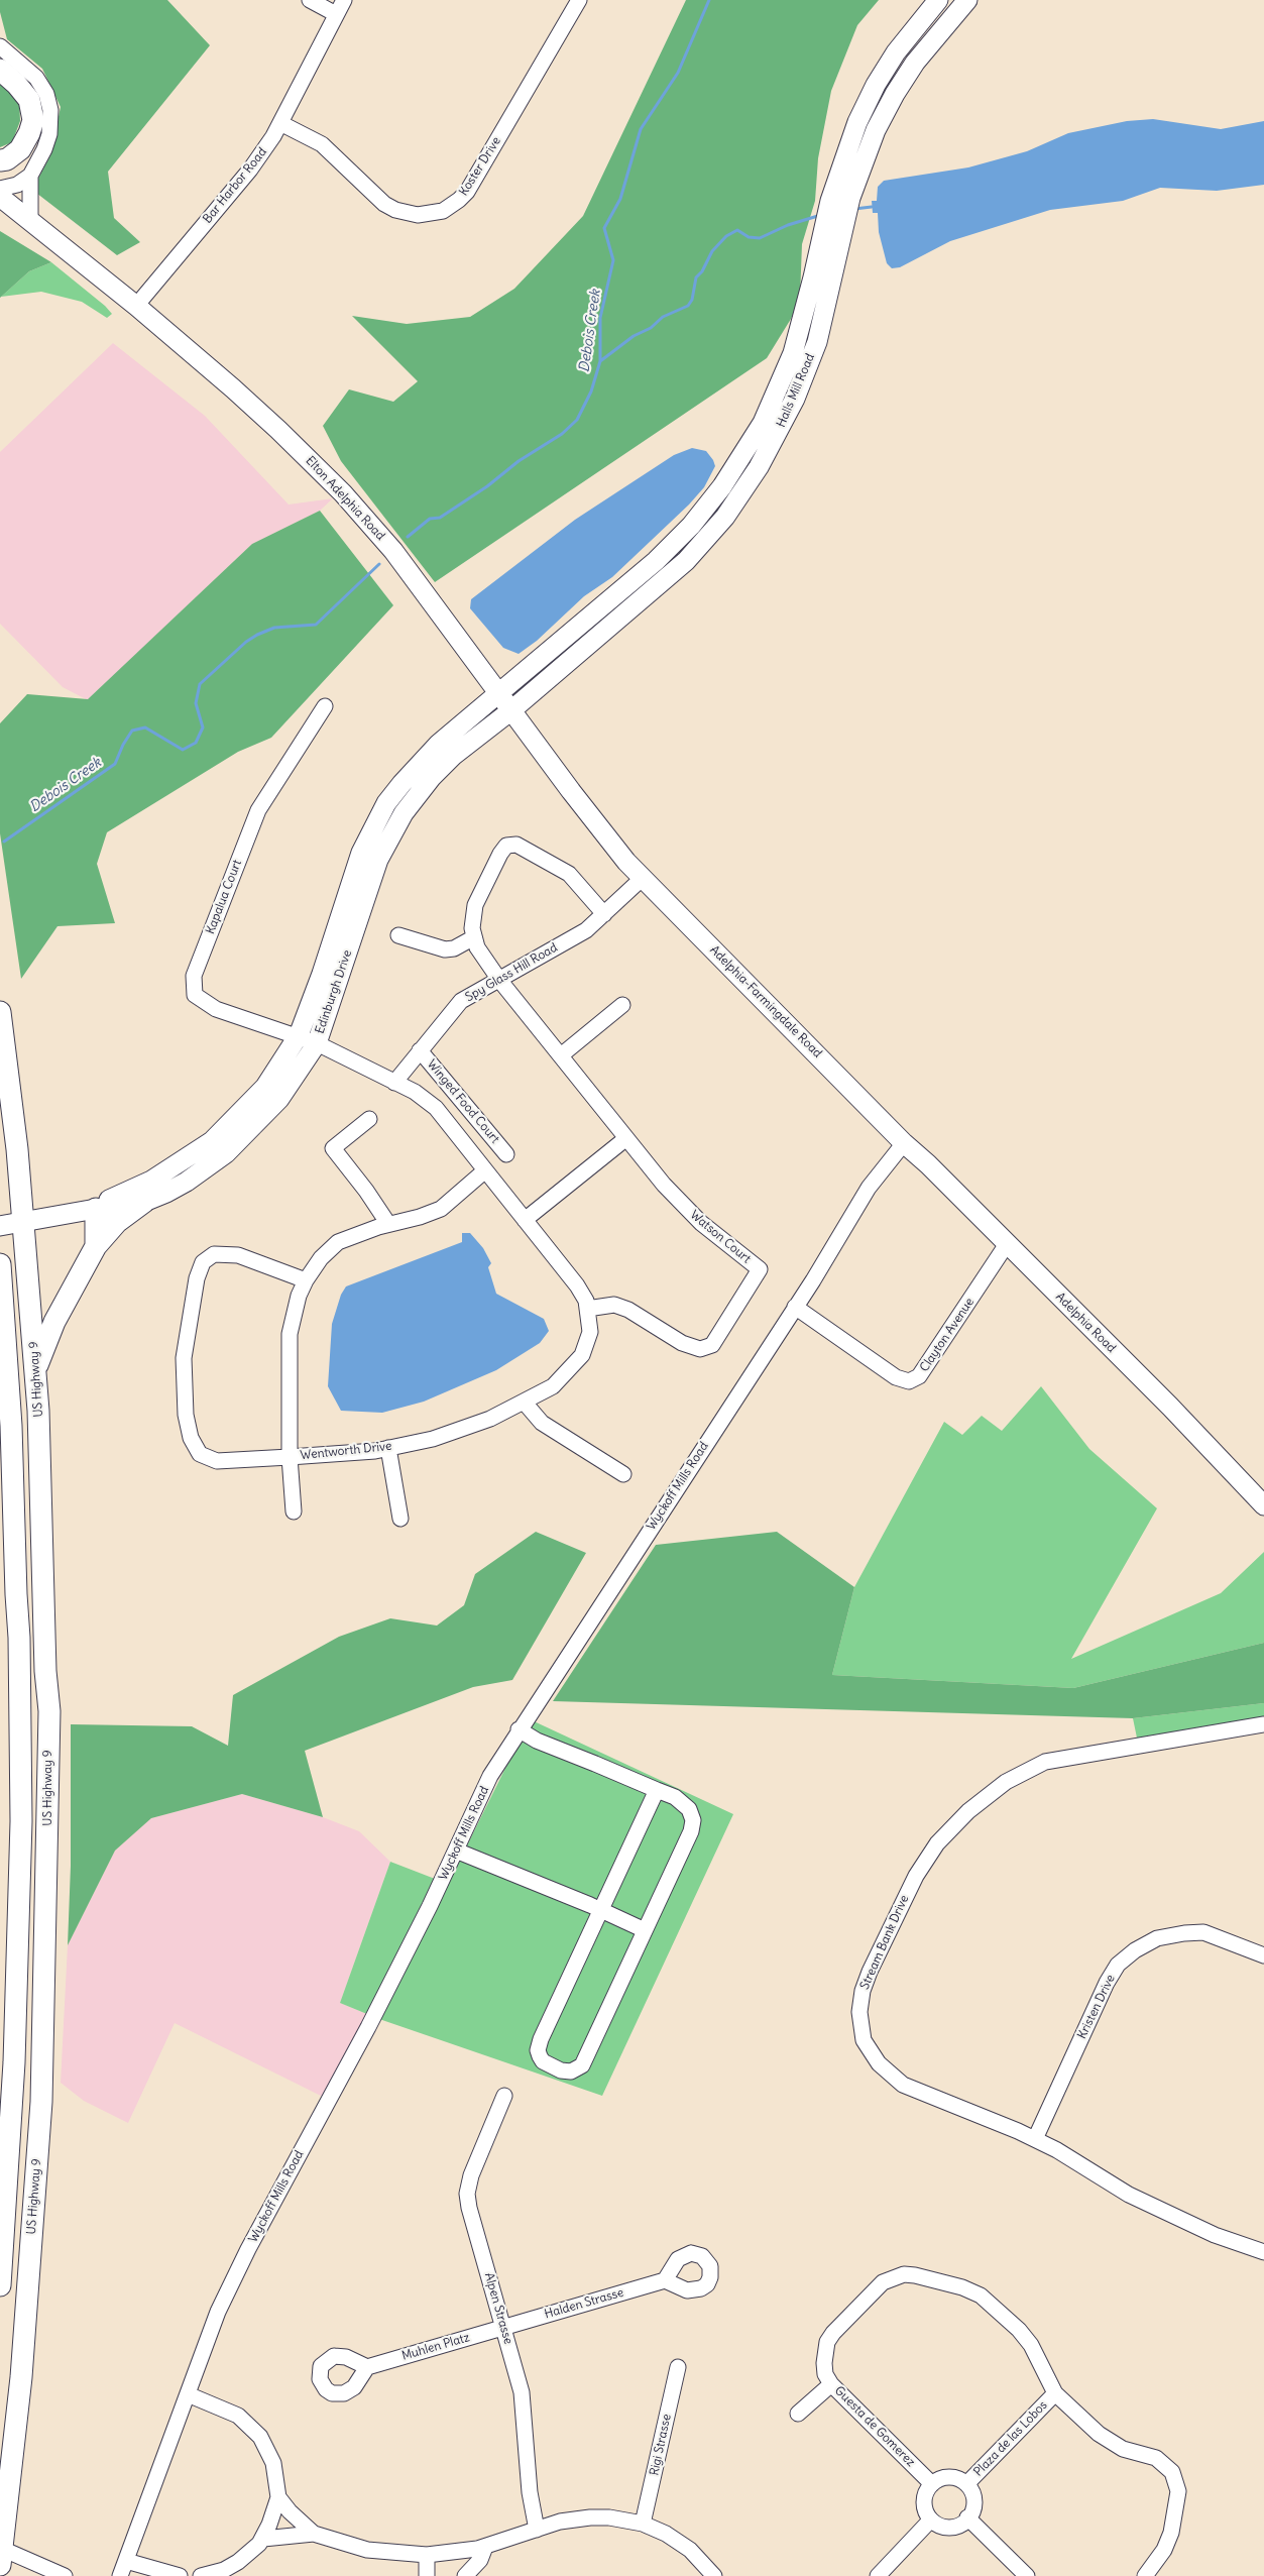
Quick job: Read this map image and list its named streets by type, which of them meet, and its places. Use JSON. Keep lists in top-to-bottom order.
{
  "streets": {
    "highway": ["US Highway 9"],
    "main road": [
      "Halls Mill Road",
      "Elton Adelphia Road",
      "Edinburgh Drive",
      "Adelphia-Farmingdale Road",
      "Adelphia Road"
    ],
    "street": [
      "Koster Drive",
      "Bar Harbor Road",
      "Kapalua Court",
      "Spy Glass Hill Road",
      "Winged Food Court",
      "Watson Court",
      "Clayton Avenue",
      "Wentworth Drive",
      "Wyckoff Mills Road",
      "Stream Bank Drive",
      "Kristen Drive",
      "Halden Strasse",
      "Alpen Strasse",
      "Muhlen Platz",
      "Guesta de Gomerez",
      "Plaza de las Lobos",
      "Rigi Strasse"
    ]
  },
  "crossings": [
    ["Koster Drive", "Bar Harbor Road"],
    ["Bar Harbor Road", "Elton Adelphia Road"],
    ["Halls Mill Road", "Elton Adelphia Road"],
    ["Halls Mill Road", "Edinburgh Drive"],
    ["Elton Adelphia Road", "Edinburgh Drive"],
    ["Elton Adelphia Road", "Adelphia-Farmingdale Road"],
    ["Kapalua Court", "Edinburgh Drive"],
    ["Kapalua Court", "Wentworth Drive"],
    ["Spy Glass Hill Road", "Adelphia-Farmingdale Road"],
    ["Spy Glass Hill Road", "Winged Food Court"],
    ["Spy Glass Hill Road", "Watson Court"],
    ["Spy Glass Hill Road", "Wentworth Drive"],
    ["Edinburgh Drive", "US Highway 9"],
    ["Edinburgh Drive", "Wentworth Drive"],
    ["Adelphia-Farmingdale Road", "Adelphia Road"],
    ["Adelphia-Farmingdale Road", "Wyckoff Mills Road"],
    ["Watson Court", "Wentworth Drive"],
    ["Adelphia Road", "Clayton Avenue"],
    ["Adelphia Road", "Wyckoff Mills Road"],
    ["Clayton Avenue", "Wyckoff Mills Road"],
    ["Stream Bank Drive", "Kristen Drive"],
    ["Halden Strasse", "Alpen Strasse"],
    ["Halden Strasse", "Muhlen Platz"],
    ["Alpen Strasse", "Muhlen Platz"],
    ["Guesta de Gomerez", "Plaza de las Lobos"]
  ],
  "water": ["Debois Creek"]
}
